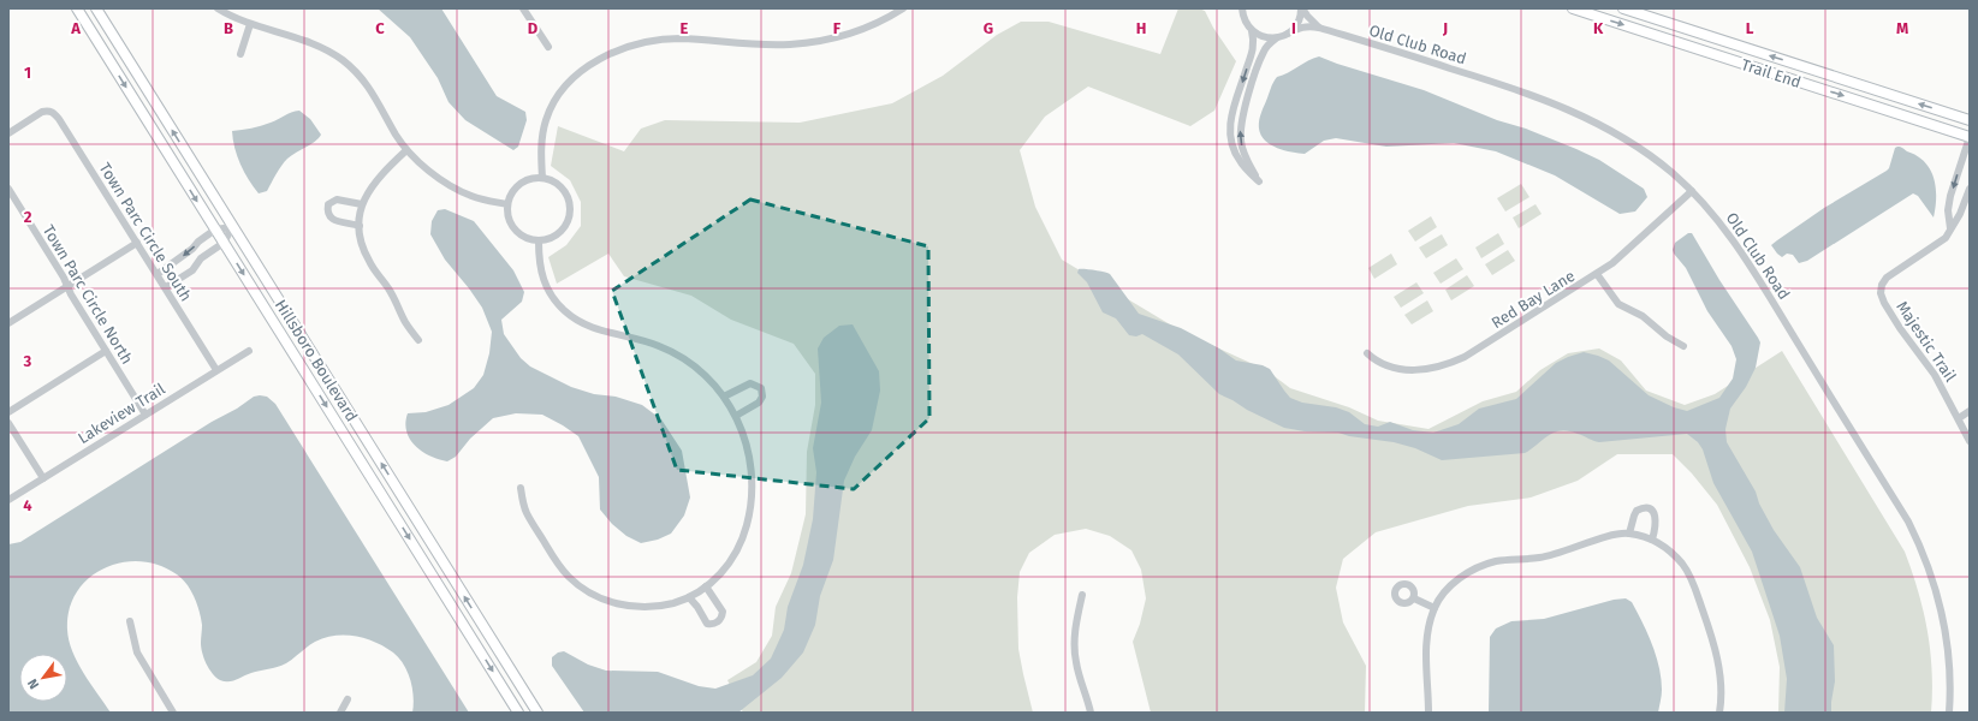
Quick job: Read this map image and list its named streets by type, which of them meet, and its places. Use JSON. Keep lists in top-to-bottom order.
{
  "streets": {
    "street": [
      "Old Club Road",
      "Trail End",
      "Town Parc Circle South",
      "Town Parc Circle North",
      "Red Bay Lane",
      "Majestic Trail",
      "Hillsboro Boulevard",
      "Lakeview Trail"
    ]
  },
  "crossings": [
    ["Old Club Road", "Red Bay Lane"],
    ["Town Parc Circle South", "Lakeview Trail"],
    ["Town Parc Circle North", "Lakeview Trail"]
  ],
  "north": "bottom left",
  "grid": {
    "columns": [
      "A",
      "B",
      "C",
      "D",
      "E",
      "F",
      "G",
      "H",
      "I",
      "J",
      "K",
      "L",
      "M"
    ],
    "rows": [
      "1",
      "2",
      "3",
      "4"
    ]
  }
}
